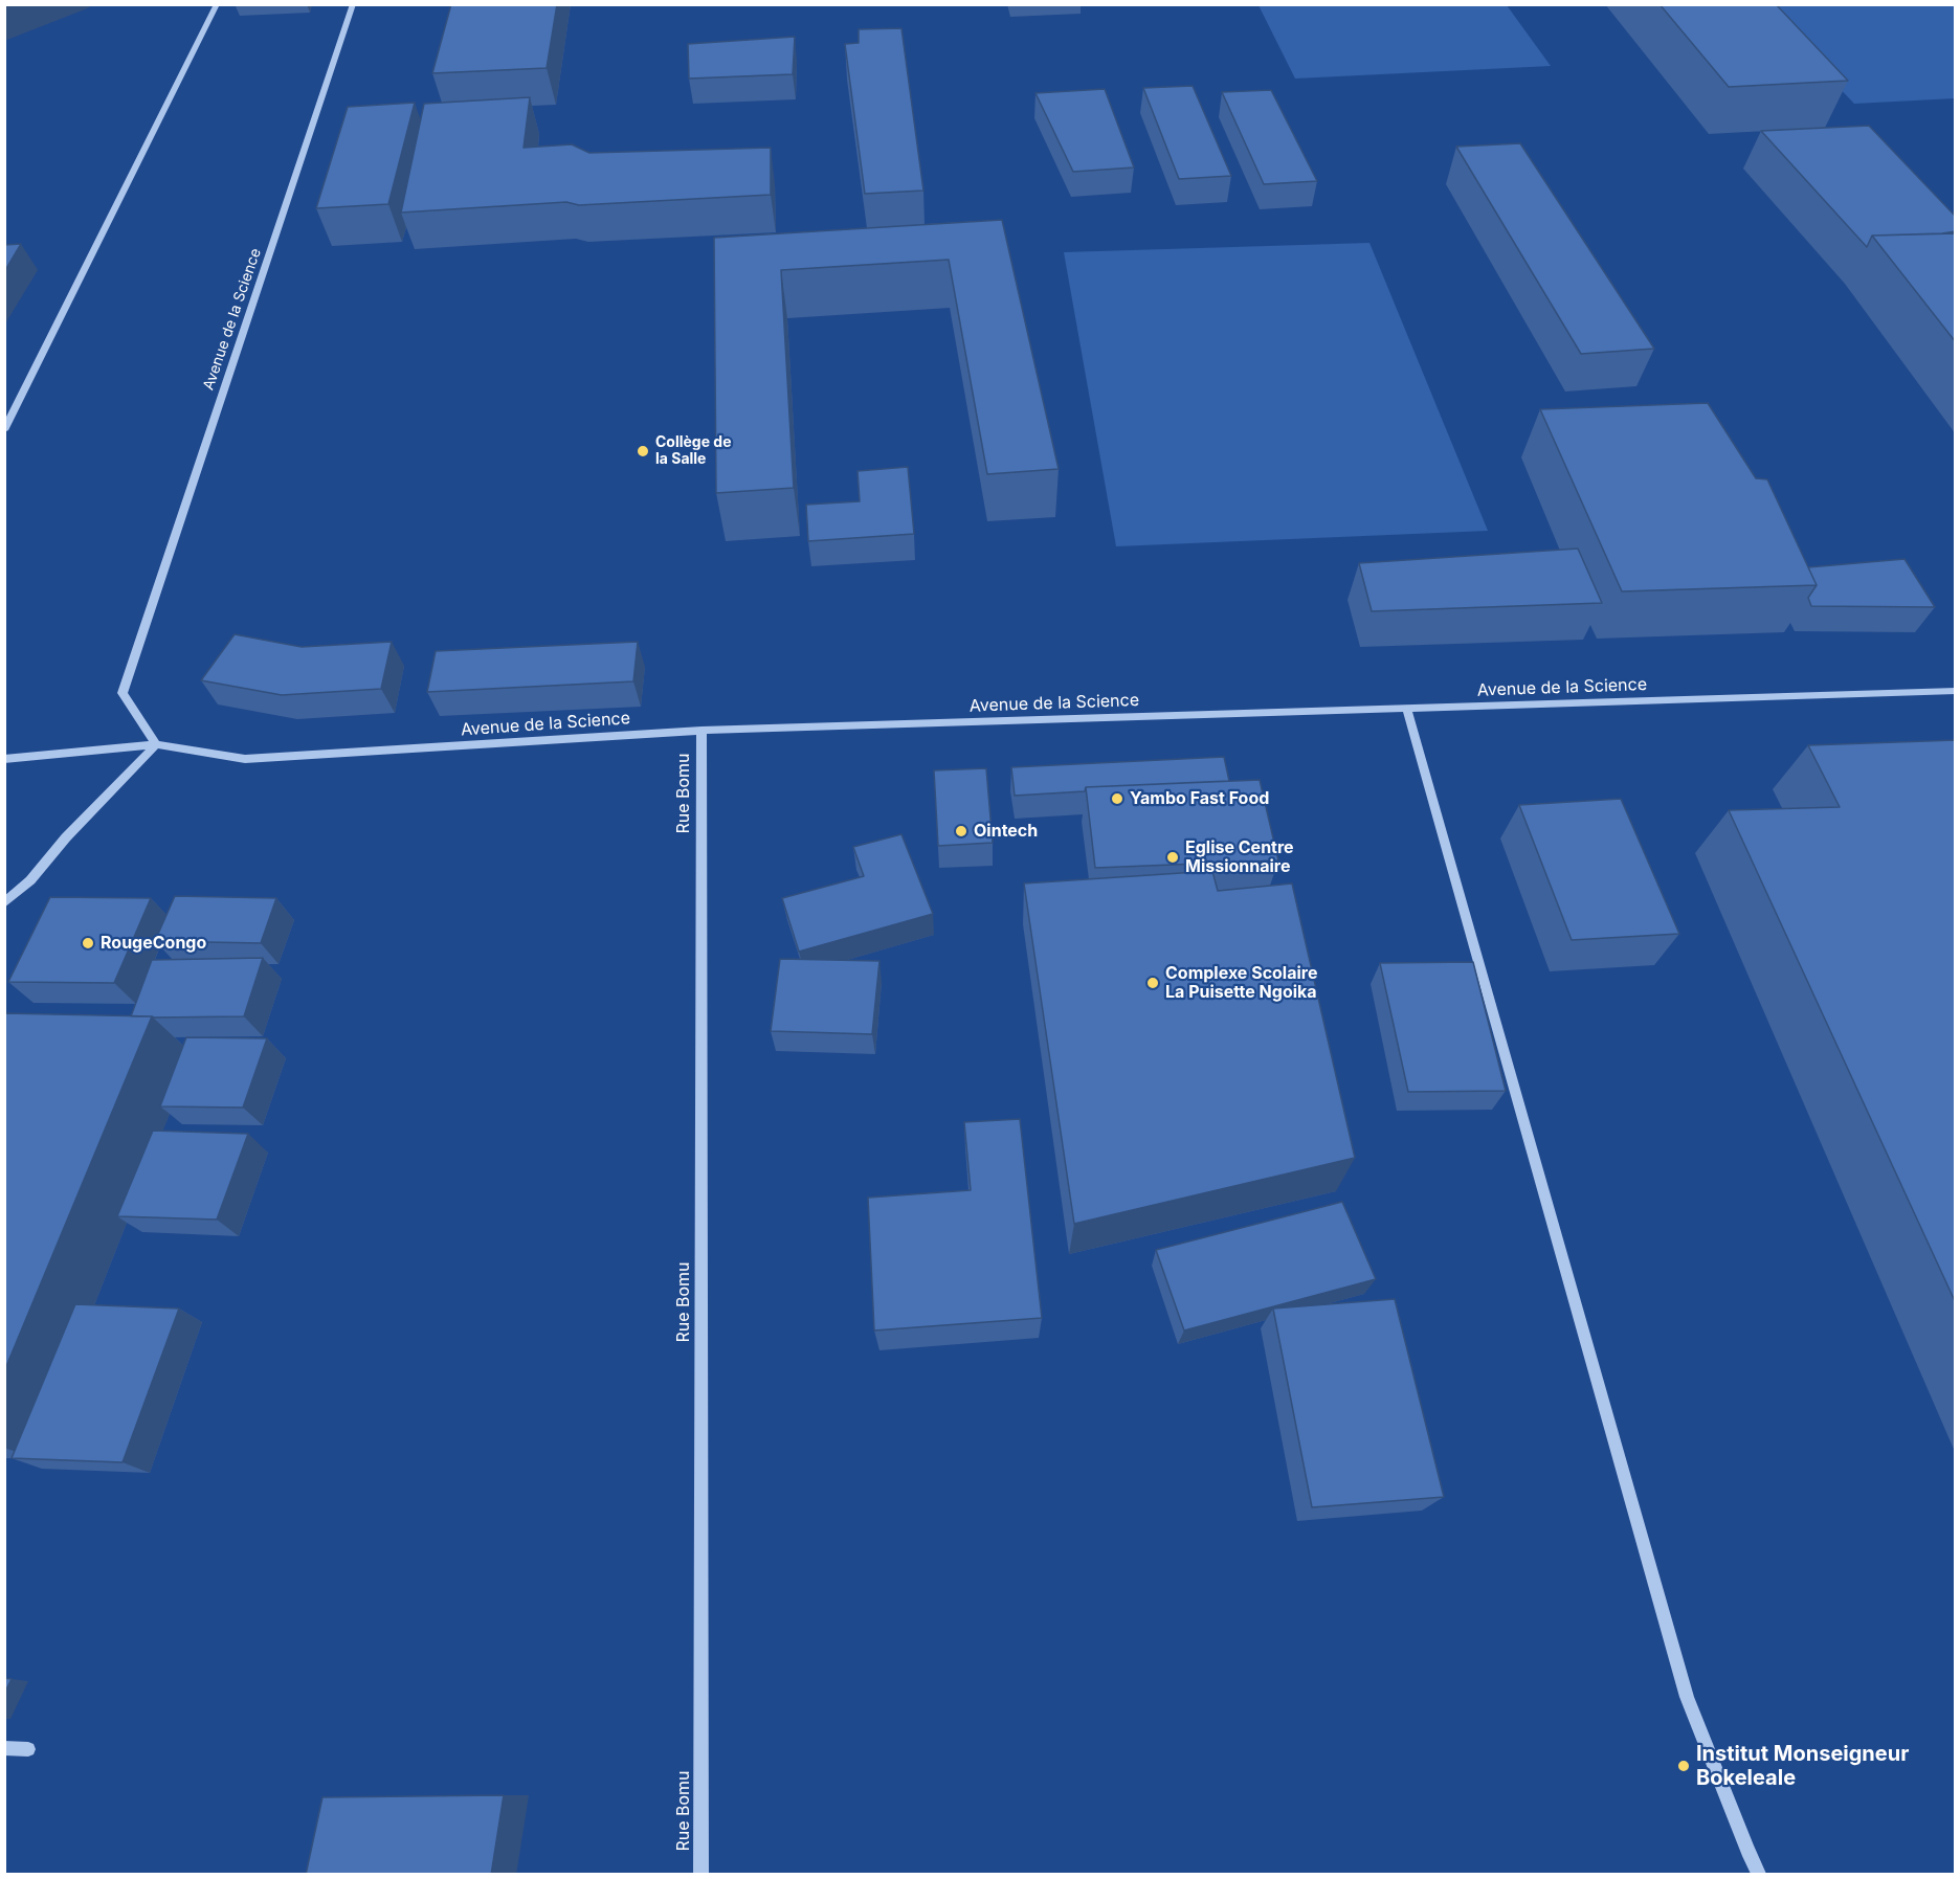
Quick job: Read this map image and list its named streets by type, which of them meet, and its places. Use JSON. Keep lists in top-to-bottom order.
{
  "streets": {
    "street": ["Avenue de la Science", "Rue Bomu"]
  },
  "crossings": [
    ["Avenue de la Science", "Rue Bomu"]
  ],
  "places": [
    "Collège de la Salle",
    "Yambo Fast Food",
    "Ointech",
    "Eglise Centre Missionnaire",
    "RougeCongo",
    "Complexe Scolaire La Puisette Ngoika",
    "Institut Monseigneur Bokeleale"
  ]
}
